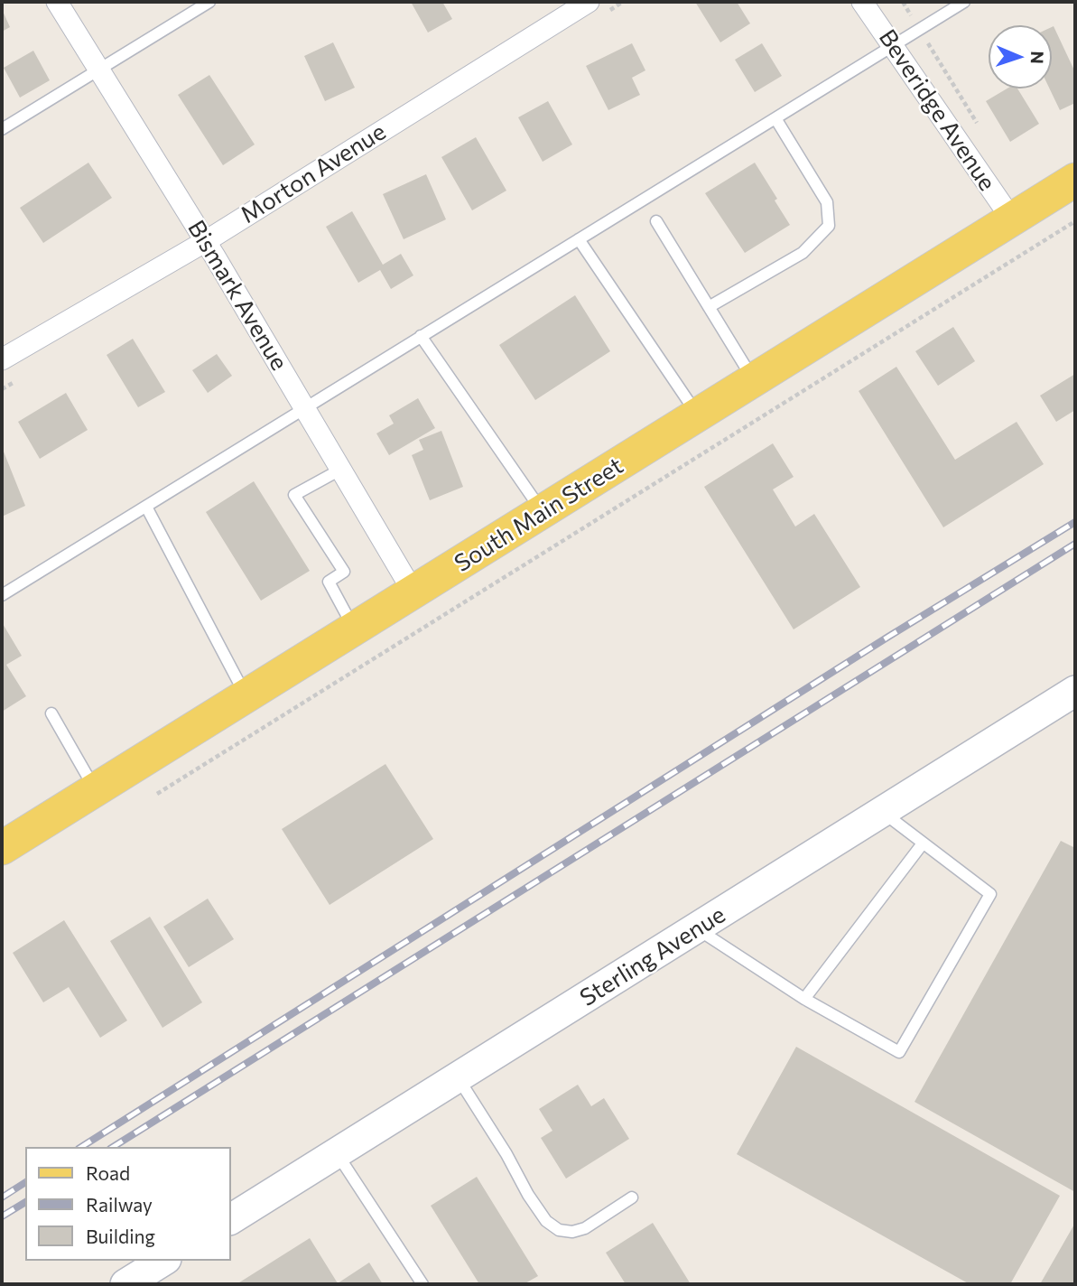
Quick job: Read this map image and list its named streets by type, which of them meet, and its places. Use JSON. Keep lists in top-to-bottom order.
{
  "streets": {
    "main road": ["South Main Street"],
    "street": [
      "Beveridge Avenue",
      "Morton Avenue",
      "Bismark Avenue",
      "Sterling Avenue"
    ]
  },
  "crossings": [
    ["Beveridge Avenue", "South Main Street"],
    ["Morton Avenue", "Bismark Avenue"],
    ["Bismark Avenue", "South Main Street"]
  ],
  "legend": ["Road", "Railway", "Building"],
  "north": "right"
}
